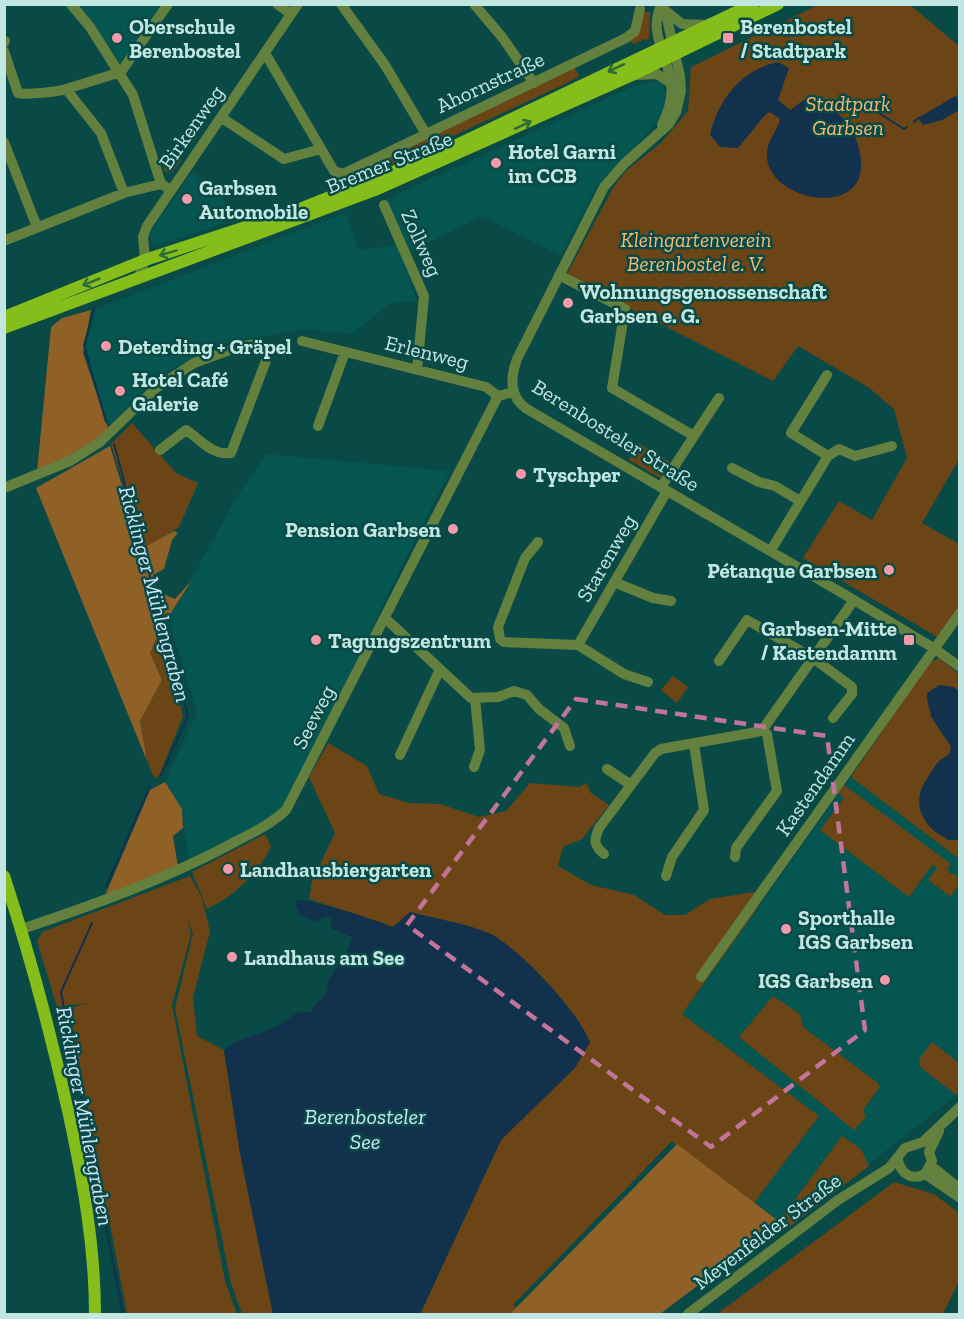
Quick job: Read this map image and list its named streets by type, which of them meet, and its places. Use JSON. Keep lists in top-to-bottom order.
{
  "streets": {
    "main road": ["Bremer Straße"],
    "street": [
      "Ahornstraße",
      "Birkenweg",
      "Zollweg",
      "Erlenweg",
      "Berenbosteler Straße",
      "Starenweg",
      "Seeweg",
      "Kastendamm",
      "Meyenfelder Straße"
    ]
  },
  "crossings": [
    ["Birkenweg", "Bremer Straße"],
    ["Bremer Straße", "Berenbosteler Straße"],
    ["Zollweg", "Erlenweg"],
    ["Erlenweg", "Seeweg"],
    ["Berenbosteler Straße", "Starenweg"],
    ["Berenbosteler Straße", "Kastendamm"]
  ],
  "water": ["Ricklinger Mühlengraben", "Berenbosteler See"],
  "parks": ["Stadtpark Garbsen", "Kleingartenverein Berenbostel e. V."],
  "places": {
    "other": [
      "Oberschule Berenbostel",
      "Hotel Garni im CCB",
      "Garbsen Automobile",
      "Wohnungsgenossenschaft Garbsen e. G.",
      "Deterding + Gräpel",
      "Hotel Café Galerie",
      "Tyschper",
      "Pension Garbsen",
      "Pétanque Garbsen",
      "Tagungszentrum",
      "Landhausbiergarten",
      "Sporthalle IGS Garbsen",
      "Landhaus am See",
      "IGS Garbsen"
    ],
    "transit": ["Berenbostel / Stadtpark", "Garbsen-Mitte / Kastendamm"]
  }
}
